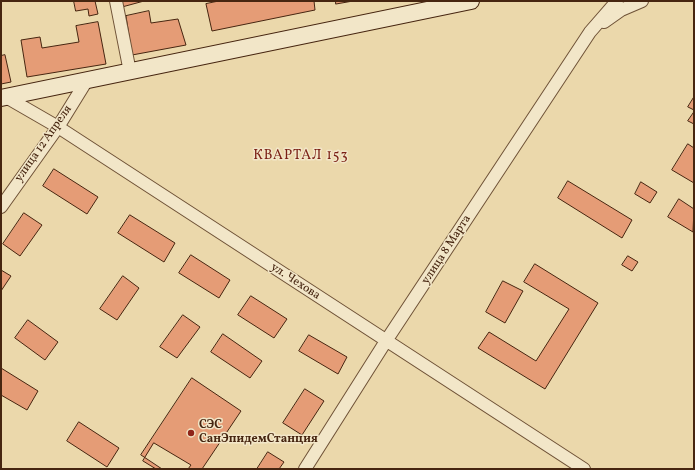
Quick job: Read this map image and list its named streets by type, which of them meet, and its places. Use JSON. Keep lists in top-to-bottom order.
{
  "streets": {
    "street": ["улица 12 Апреля", "улица 8 Марта", "ул. Чехова"]
  },
  "crossings": [
    ["улица 12 Апреля", "ул. Чехова"],
    ["улица 8 Марта", "ул. Чехова"]
  ],
  "districts": ["КВАРТАЛ 153"],
  "places": ["СЭС СанЭпидемСтанция"]
}
